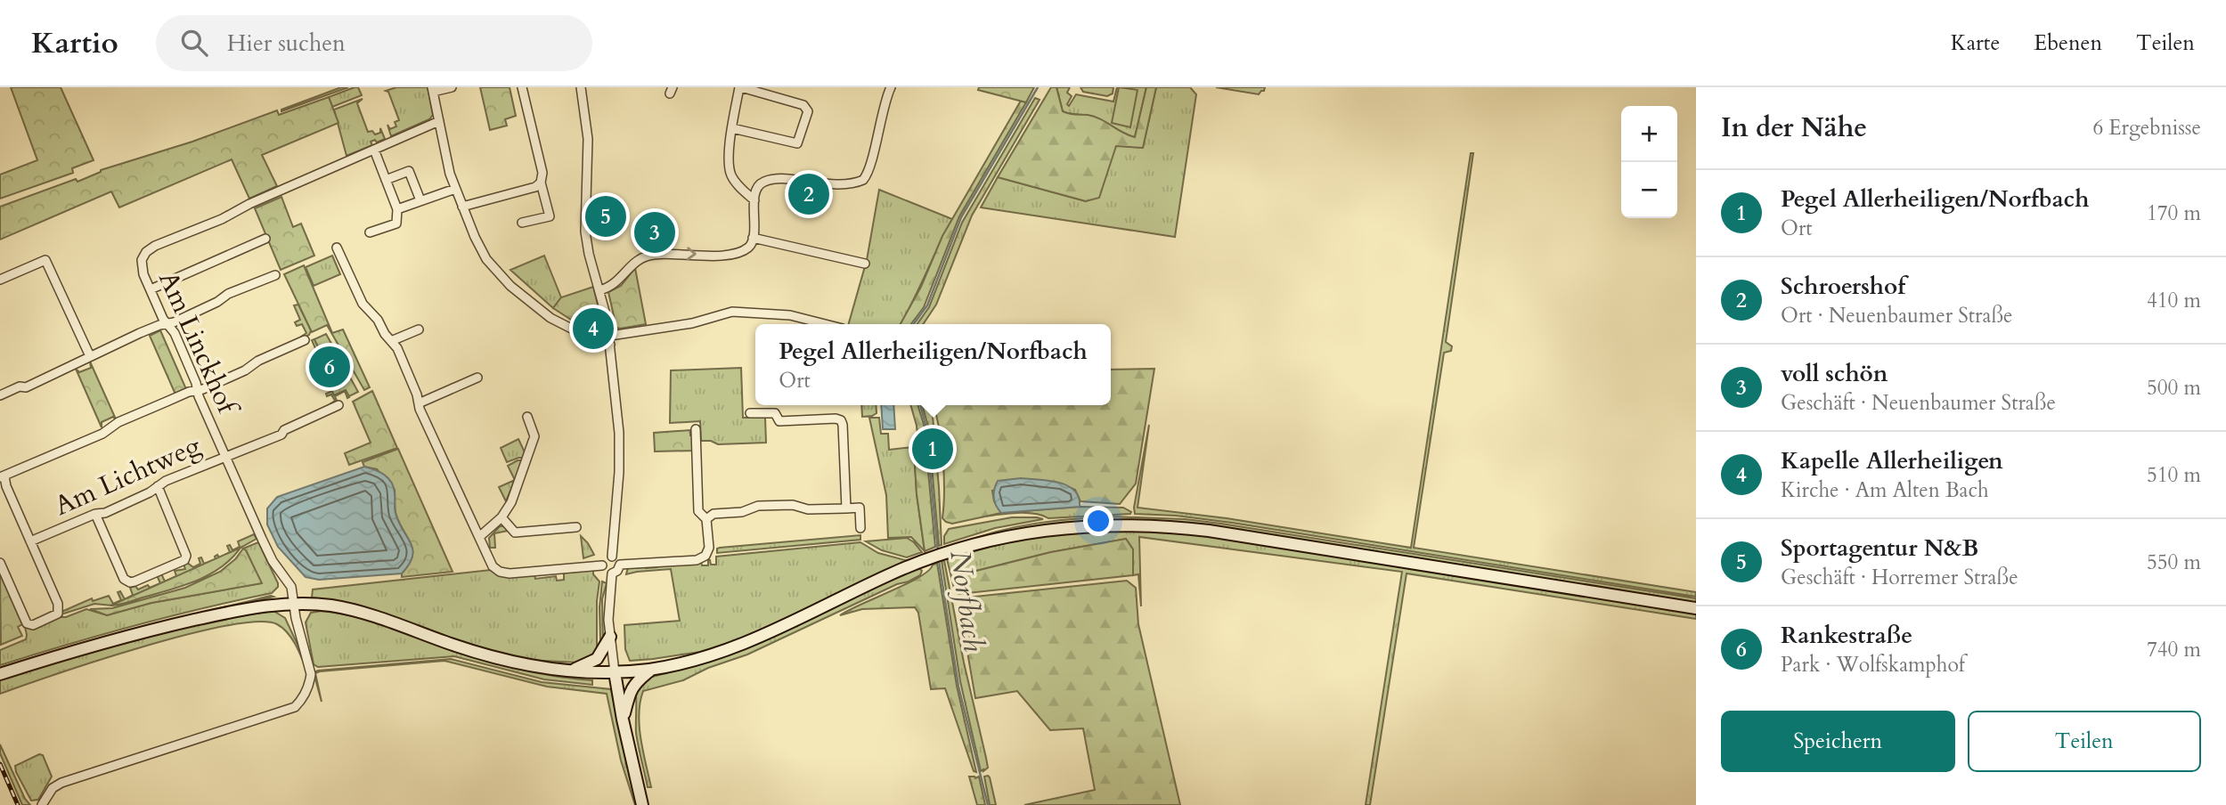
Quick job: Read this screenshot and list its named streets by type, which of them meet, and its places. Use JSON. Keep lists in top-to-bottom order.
{
  "streets": {
    "street": ["Am Linckhof", "Am Lichtweg"]
  },
  "crossings": [
    ["Am Linckhof", "Am Lichtweg"]
  ],
  "water": ["Norfbach"],
  "page": {
    "header": "Kartio",
    "search": "Hier suchen",
    "nav": ["Karte", "Ebenen", "Teilen"],
    "heading": ["In der Nähe", "6 Ergebnisse"],
    "map_buttons": ["+", "−"],
    "list": [
      {
        "mark": "1",
        "name": "Pegel Allerheiligen/Norfbach",
        "note": "Ort",
        "value": "170 m"
      },
      {
        "mark": "2",
        "name": "Schroershof",
        "note": "Ort · Neuenbaumer Straße",
        "value": "410 m"
      },
      {
        "mark": "3",
        "name": "voll schön",
        "note": "Geschäft · Neuenbaumer Straße",
        "value": "500 m"
      },
      {
        "mark": "4",
        "name": "Kapelle Allerheiligen",
        "note": "Kirche · Am Alten Bach",
        "value": "510 m"
      },
      {
        "mark": "5",
        "name": "Sportagentur N&B",
        "note": "Geschäft · Horremer Straße",
        "value": "550 m"
      },
      {
        "mark": "6",
        "name": "Rankestraße",
        "note": "Park · Wolfskamphof",
        "value": "740 m"
      }
    ],
    "pins": [
      "2",
      "5",
      "3",
      "4",
      "6",
      "1"
    ],
    "popup": ["Pegel Allerheiligen/Norfbach", "Ort"],
    "buttons": ["Speichern", "Teilen"]
  }
}
